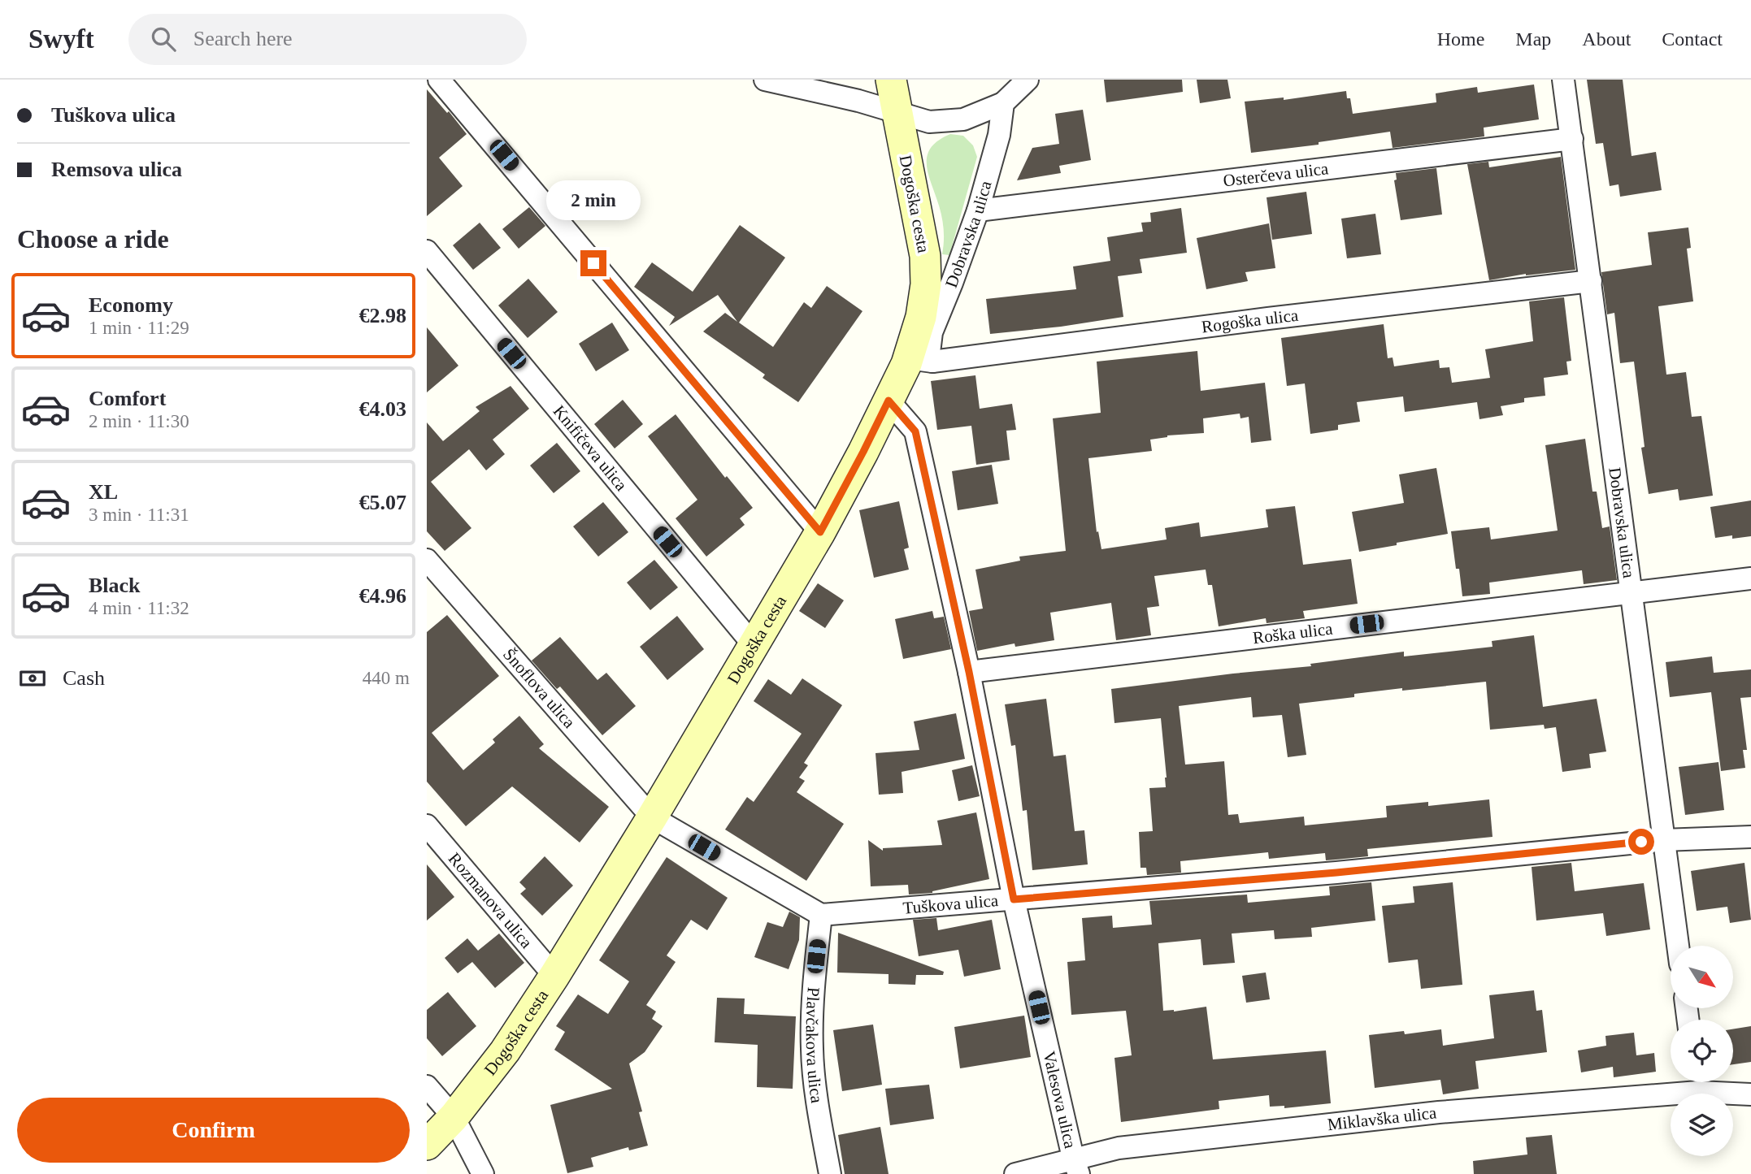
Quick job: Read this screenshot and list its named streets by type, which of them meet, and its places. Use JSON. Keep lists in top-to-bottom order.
{
  "streets": {
    "street": [
      "Osterčeva ulica",
      "Dogoška cesta",
      "Dobravska ulica",
      "Rogoška ulica",
      "Knifičeva ulica",
      "Roška ulica",
      "Šnoflova ulica",
      "Rozmanova ulica",
      "Tuškova ulica",
      "Plavčakova ulica",
      "Valesova ulica",
      "Miklavška ulica"
    ]
  },
  "crossings": [
    ["Osterčeva ulica", "Dobravska ulica"],
    ["Dogoška cesta", "Dobravska ulica"],
    ["Dogoška cesta", "Rogoška ulica"],
    ["Dogoška cesta", "Knifičeva ulica"],
    ["Dogoška cesta", "Šnoflova ulica"],
    ["Dogoška cesta", "Rozmanova ulica"],
    ["Dogoška cesta", "Valesova ulica"],
    ["Dobravska ulica", "Rogoška ulica"],
    ["Dobravska ulica", "Roška ulica"],
    ["Dobravska ulica", "Tuškova ulica"],
    ["Roška ulica", "Valesova ulica"],
    ["Tuškova ulica", "Plavčakova ulica"],
    ["Tuškova ulica", "Valesova ulica"],
    ["Valesova ulica", "Miklavška ulica"]
  ],
  "north": "bottom right",
  "page": {
    "header": "Swyft",
    "search": "Search here",
    "nav": [
      "Home",
      "Map",
      "About",
      "Contact"
    ],
    "banner": ["Tuškova ulica", "Remsova ulica"],
    "bubble": "2 min",
    "heading": "Choose a ride",
    "list": [
      {
        "name": "Economy",
        "note": "1 min · 11:29",
        "value": "€2.98"
      },
      {
        "name": "Comfort",
        "note": "2 min · 11:30",
        "value": "€4.03"
      },
      {
        "name": "XL",
        "note": "3 min · 11:31",
        "value": "€5.07"
      },
      {
        "name": "Black",
        "note": "4 min · 11:32",
        "value": "€4.96"
      }
    ],
    "pay": ["Cash", "440 m"],
    "buttons": "Confirm"
  }
}
